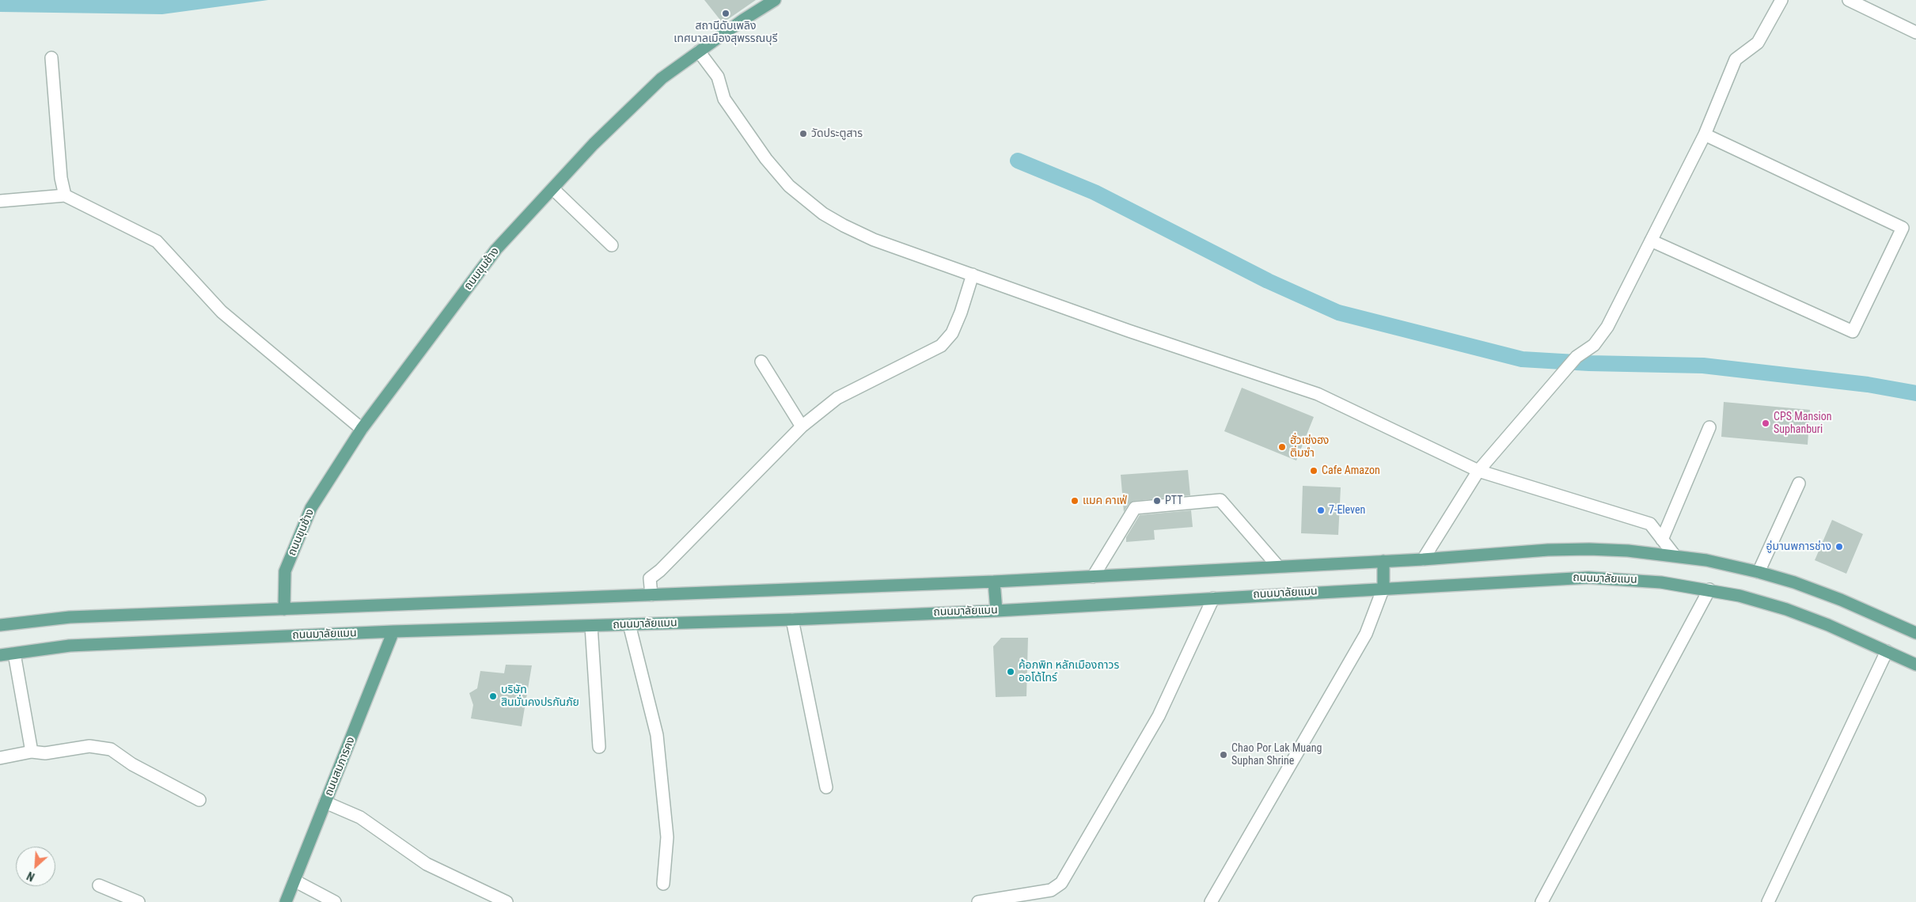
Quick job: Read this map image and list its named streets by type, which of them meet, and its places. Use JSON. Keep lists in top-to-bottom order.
{
  "streets": {
    "main road": ["ถนนขุนช้าง", "ถนนมาลัยแมน", "ถนนสมภารคง"]
  },
  "crossings": [
    ["ถนนมาลัยแมน", "ถนนสมภารคง"]
  ],
  "places": [
    "สถานีดับเพลิง เทศบาลเมืองสุพรรณบุรี",
    "วัดประตูสาร",
    "CPS Mansion Suphanburi",
    "ฮั่วเซ่งฮง ติ่มซำ",
    "Cafe Amazon",
    "แมค คาเฟ่",
    "PTT",
    "7-Eleven",
    "อู่มานพการช่าง",
    "ค้อกพิท หลักเมืองถาวร ออโต้ไทร์",
    "บริษัท สินมั่นคงปรกันภัย",
    "Chao Por Lak Muang Suphan Shrine"
  ],
  "north": "bottom left"
}
